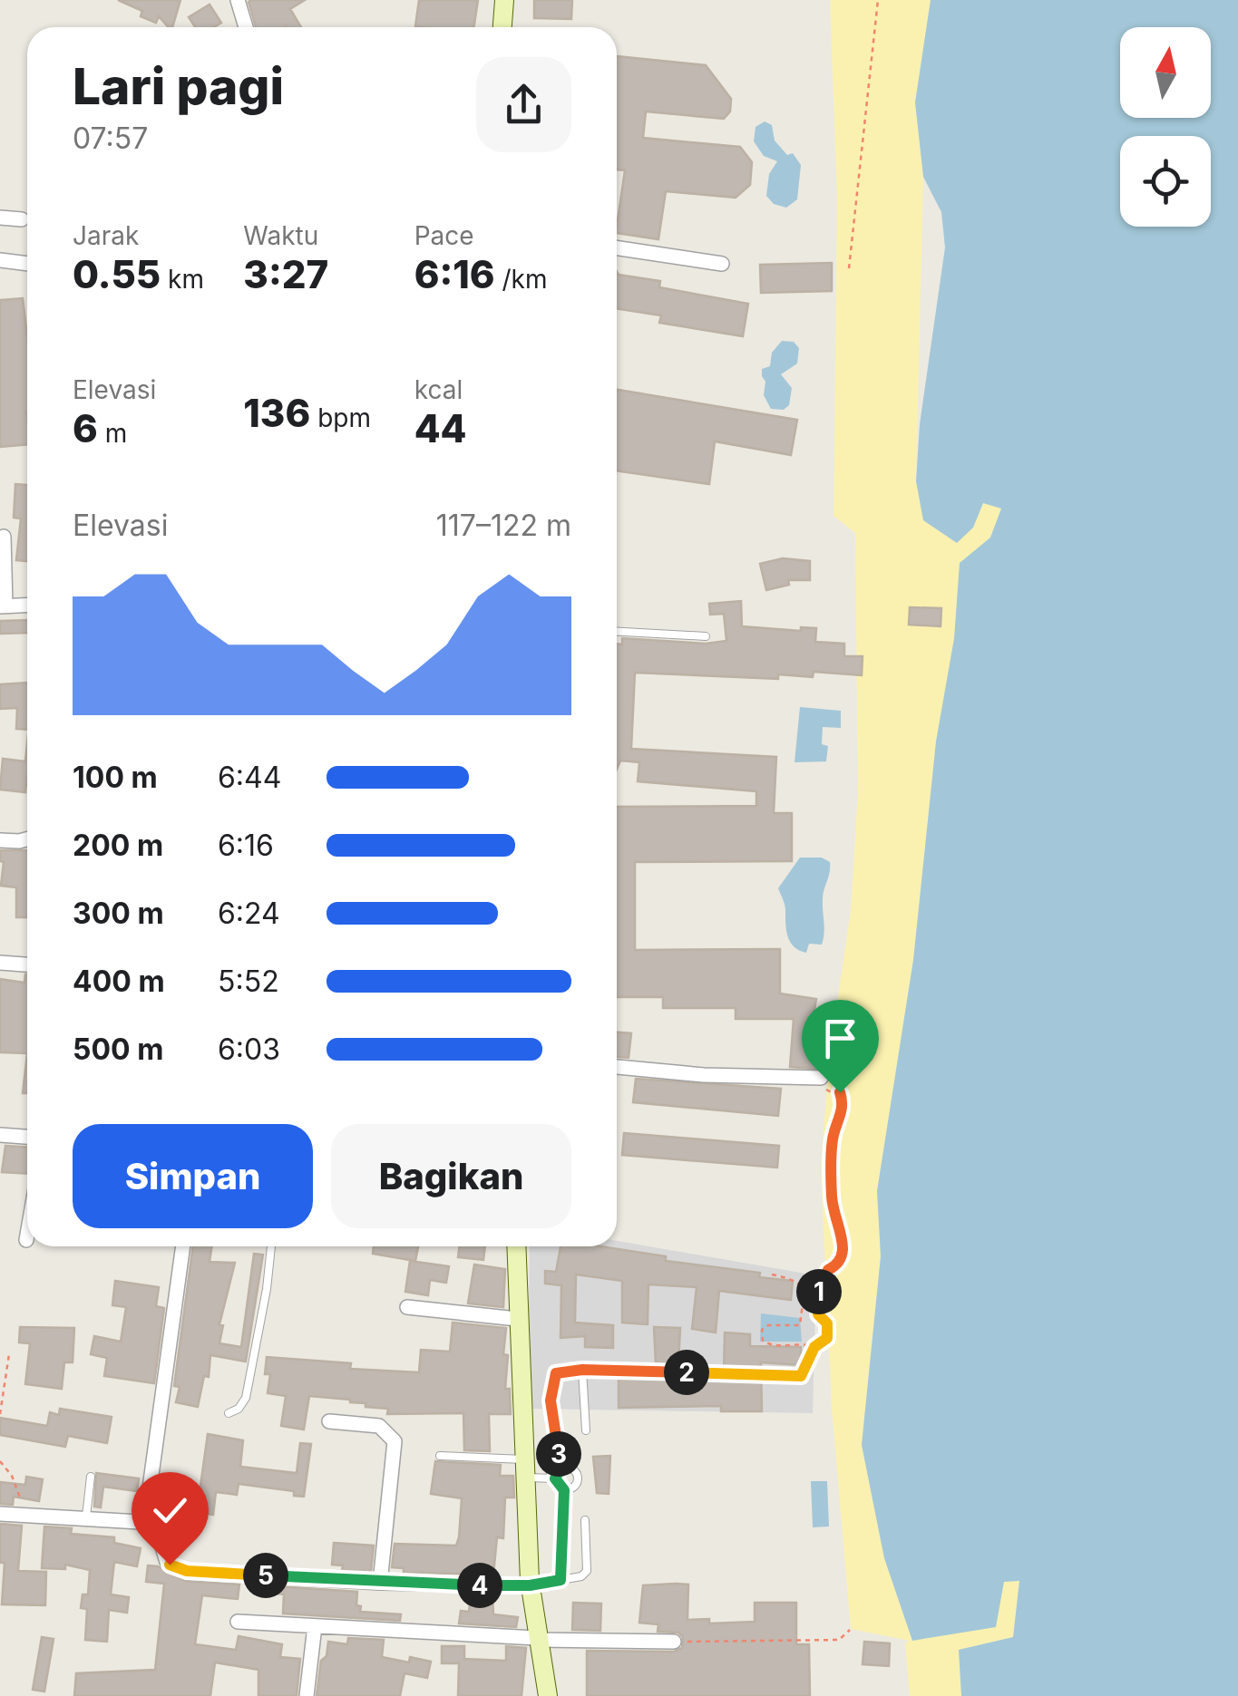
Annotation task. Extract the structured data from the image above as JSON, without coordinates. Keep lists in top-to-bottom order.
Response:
{
  "north": "top",
  "page": {
    "heading": ["Lari pagi", "07:57"],
    "stats": [
      ["Jarak", "0.55 km"],
      ["Waktu", "3:27"],
      ["Pace", "6:16 /km"],
      ["Elevasi", "6 m"],
      ["136 bpm"],
      ["kcal", "44"]
    ],
    "chart": ["Elevasi", "117–122 m"],
    "list": [
      {
        "name": "100 m",
        "note": "6:44"
      },
      {
        "name": "200 m",
        "note": "6:16"
      },
      {
        "name": "300 m",
        "note": "6:24"
      },
      {
        "name": "400 m",
        "note": "5:52"
      },
      {
        "name": "500 m",
        "note": "6:03"
      }
    ],
    "buttons": ["Simpan", "Bagikan"],
    "pins": [
      "1",
      "2",
      "3",
      "5",
      "4"
    ]
  }
}
